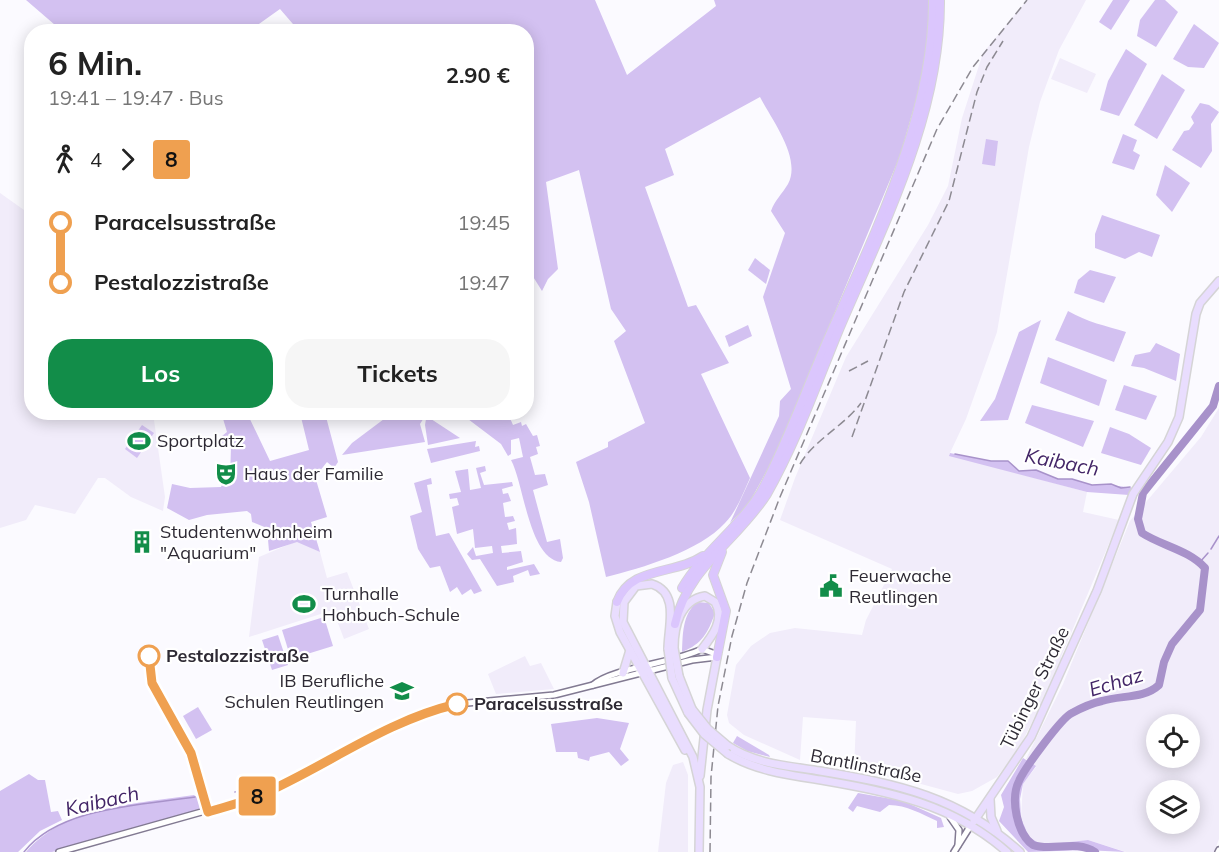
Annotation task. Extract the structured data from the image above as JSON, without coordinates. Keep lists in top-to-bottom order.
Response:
{
  "streets": {
    "main road": ["Tübinger Straße", "Bantlinstraße"]
  },
  "crossings": [
    ["Tübinger Straße", "Bantlinstraße"]
  ],
  "water": ["Kaibach", "Echaz"],
  "places": {
    "sports": ["Sportplatz", "Turnhalle Hohbuch-Schule"],
    "theatre": ["Haus der Familie"],
    "building": ["Studentenwohnheim \"Aquarium\""],
    "public building": ["Feuerwache Reutlingen"],
    "other": ["Pestalozzistraße", "Paracelsusstraße"],
    "school or university": ["IB Berufliche Schulen Reutlingen"]
  },
  "lines": ["bus line 8"],
  "page": {
    "on_map": "8",
    "heading": ["6 Min.", "19:41 – 19:47 · Bus", "2.90 €"],
    "legs": ["4", "8"],
    "list": [
      {
        "name": "Paracelsusstraße",
        "value": "19:45"
      },
      {
        "name": "Pestalozzistraße",
        "value": "19:47"
      }
    ],
    "buttons": ["Los", "Tickets"]
  }
}
